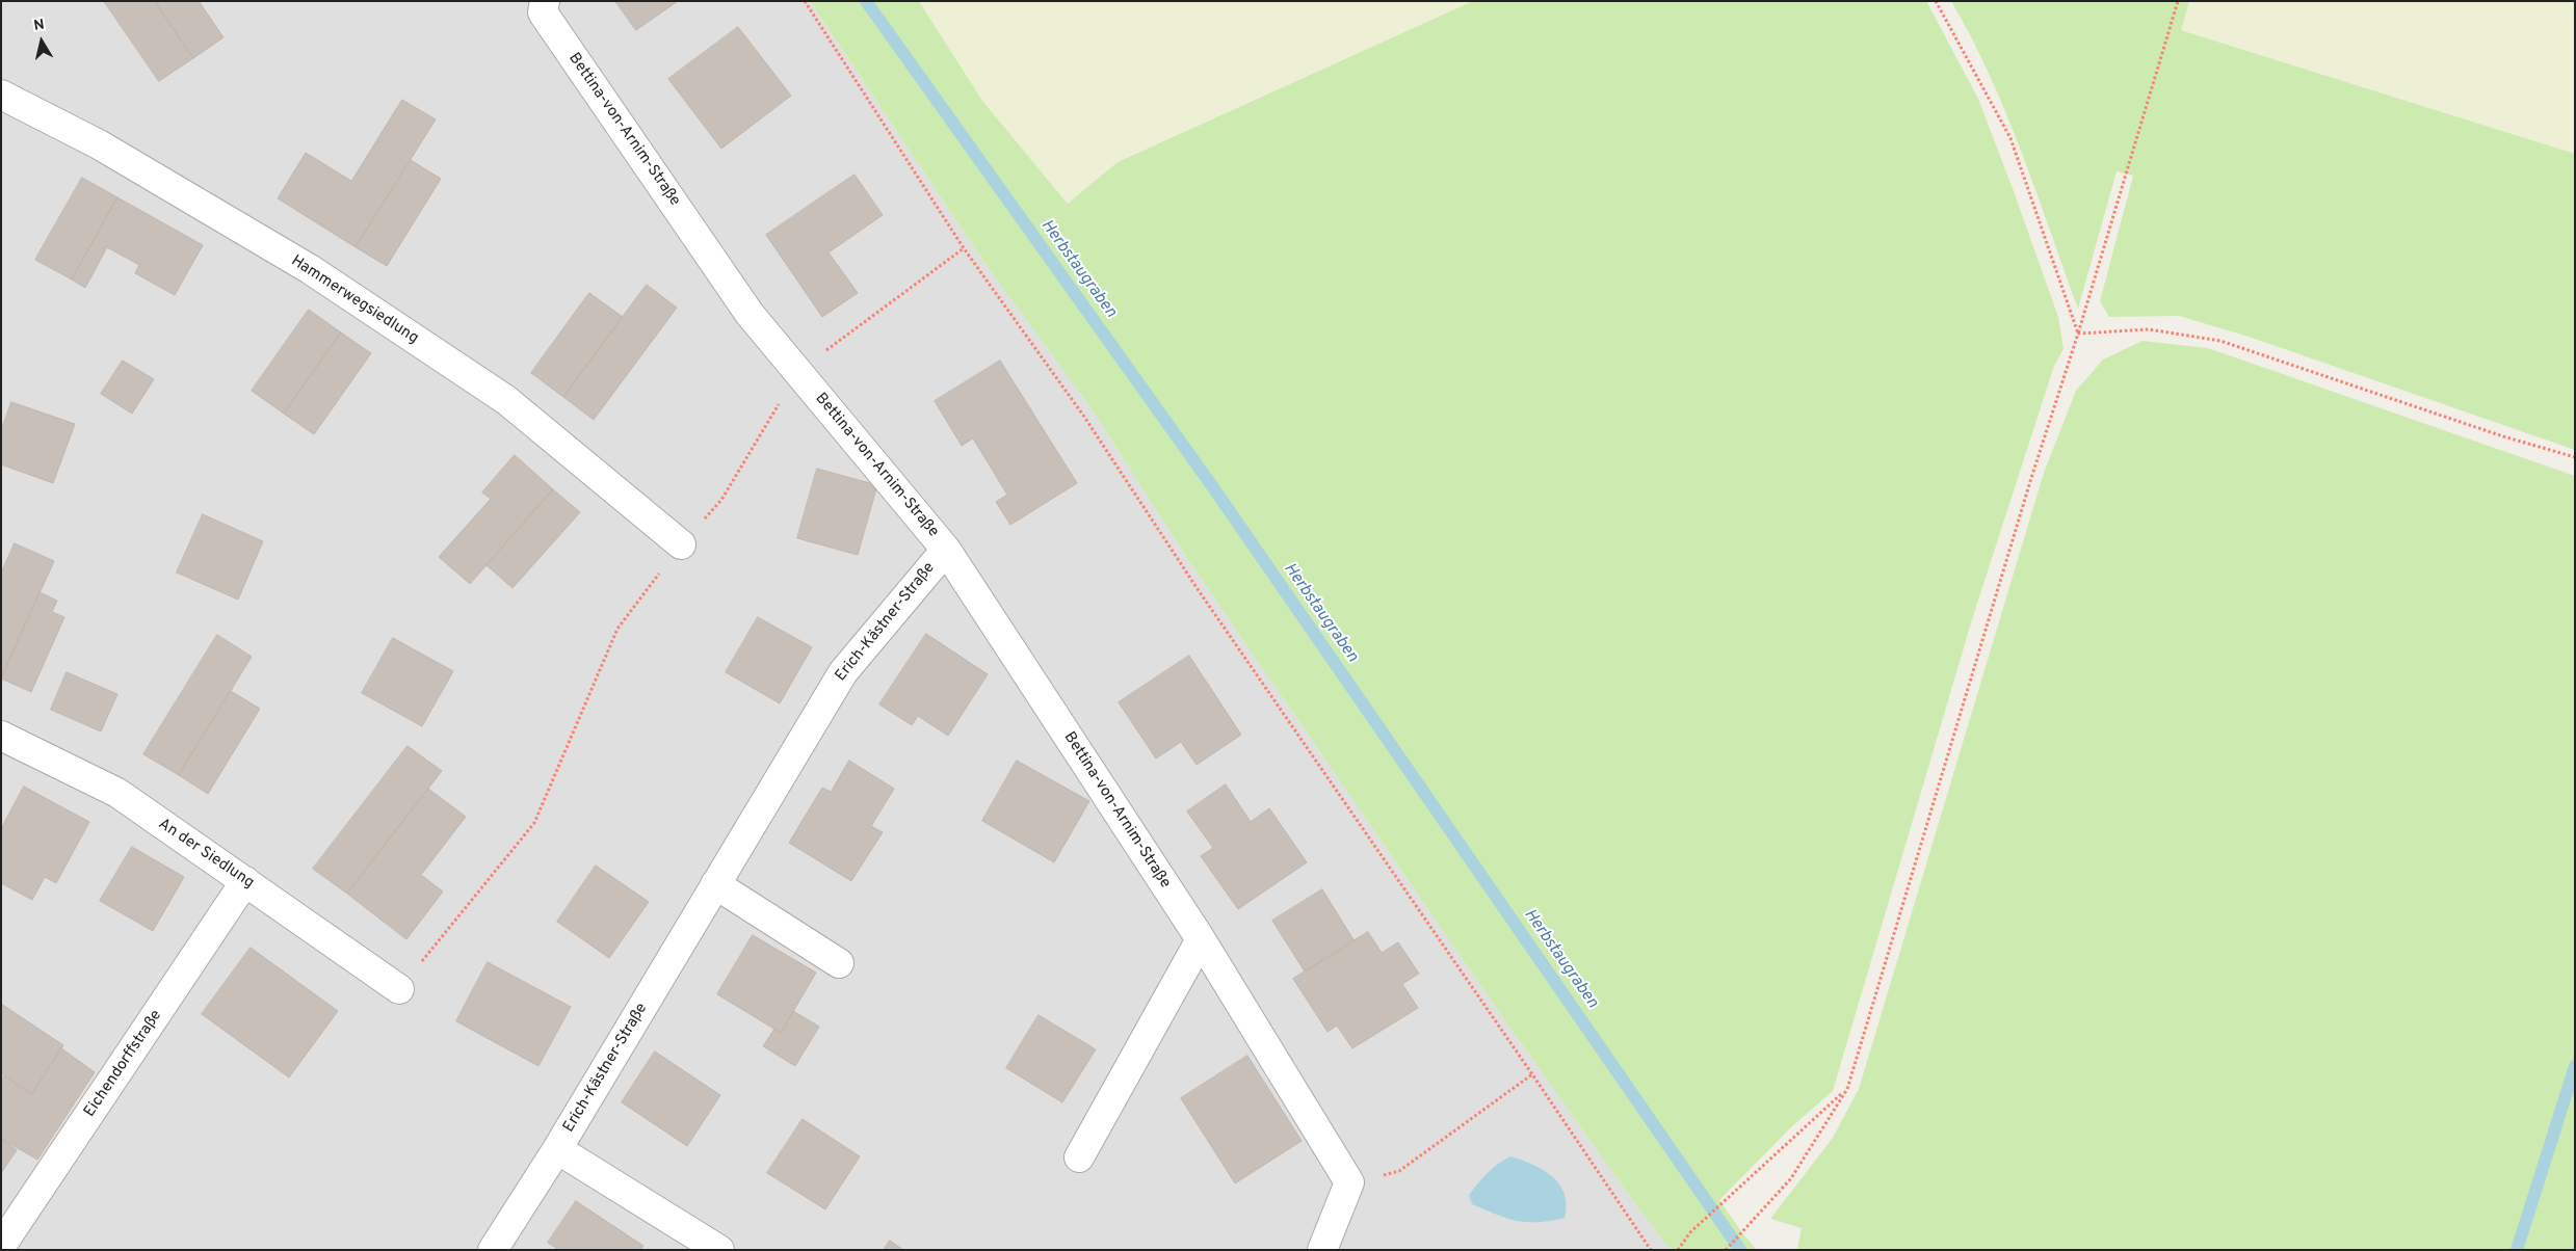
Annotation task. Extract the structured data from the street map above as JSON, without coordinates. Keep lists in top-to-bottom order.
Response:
{
  "streets": {
    "street": [
      "Bettina-von-Arnim-Straße",
      "Hammerwegsiedlung",
      "Erich-Kästner-Straße",
      "An der Siedlung",
      "Eichendorffstraße"
    ]
  },
  "crossings": [
    ["Bettina-von-Arnim-Straße", "Erich-Kästner-Straße"],
    ["An der Siedlung", "Eichendorffstraße"]
  ],
  "water": ["Herbstaugraben"],
  "north": "top"
}
